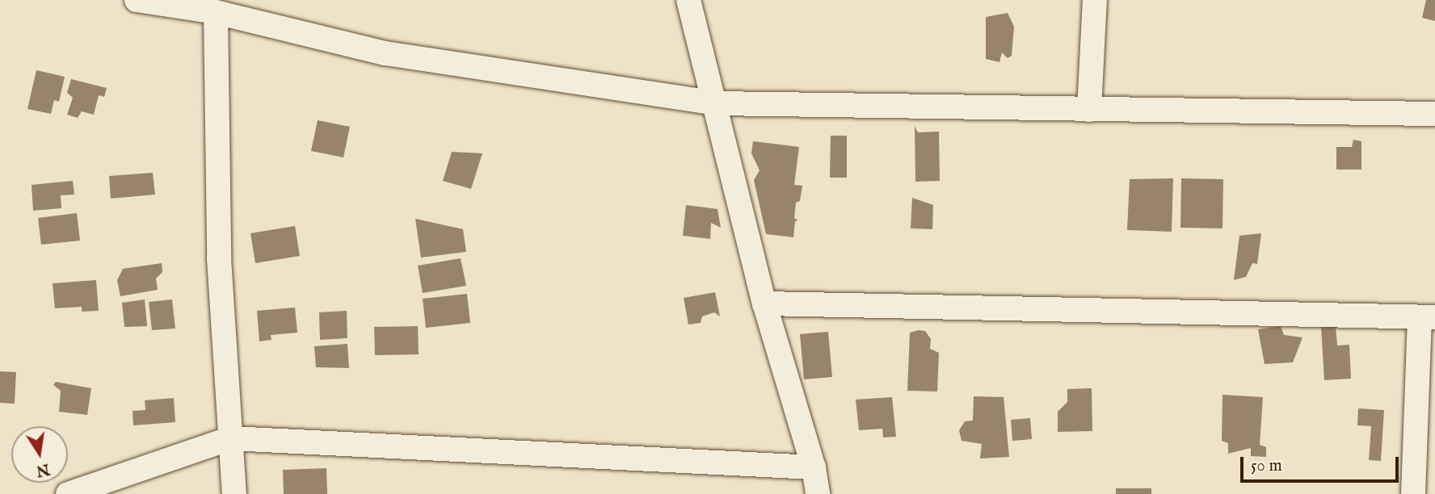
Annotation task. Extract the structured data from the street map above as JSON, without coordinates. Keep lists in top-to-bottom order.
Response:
{
  "scale_bar": "50 m",
  "north": "bottom"
}
